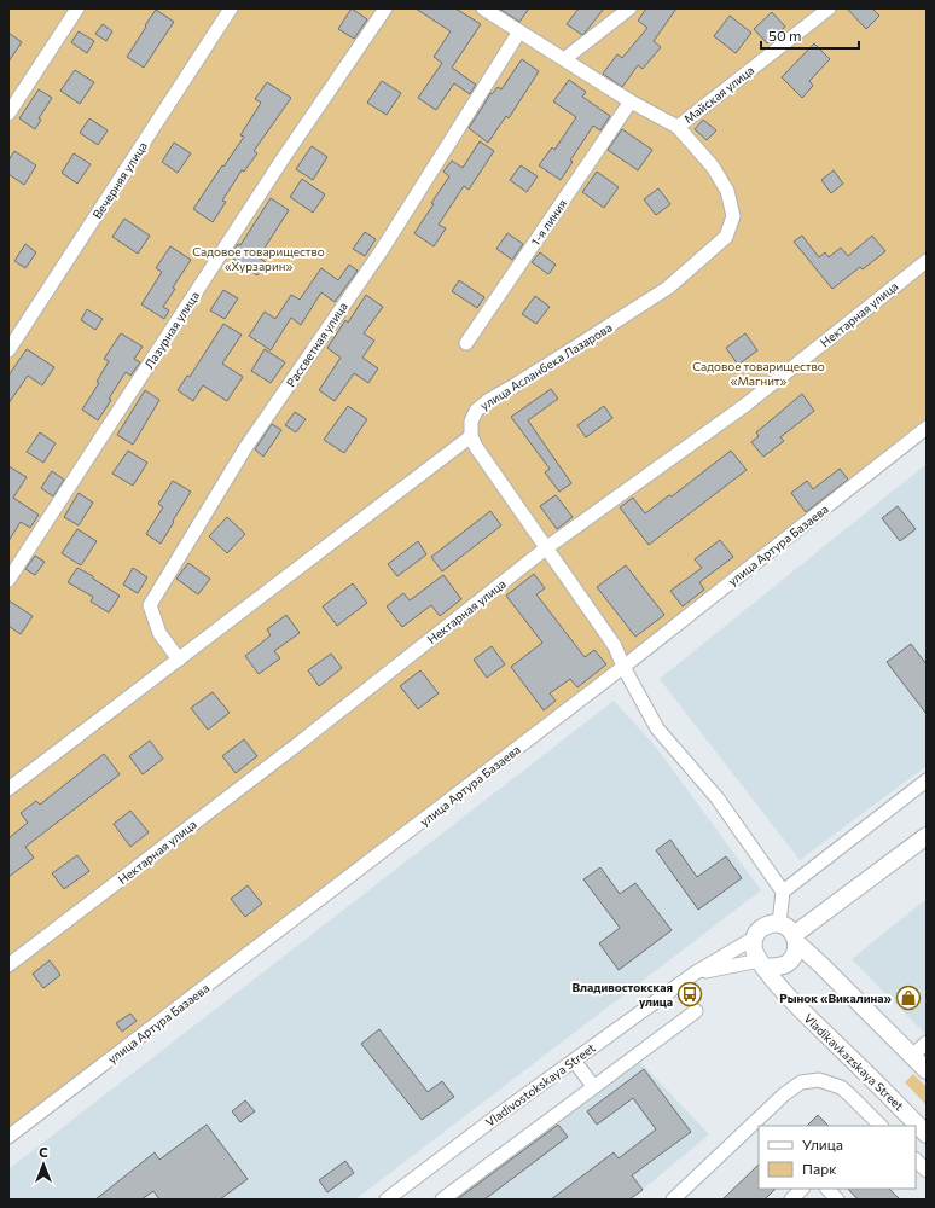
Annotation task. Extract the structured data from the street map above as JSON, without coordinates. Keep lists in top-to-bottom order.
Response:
{
  "streets": {
    "main road": ["Vladikavkazskaya Street", "Vladivostokskaya Street"],
    "street": [
      "Майская улица",
      "Вечерняя улица",
      "1-я линия",
      "Нектарная улица",
      "Лазурная улица",
      "Рассветная улица",
      "улица Асланбека Лазарова",
      "улица Артура Базаева"
    ]
  },
  "crossings": [
    ["Майская улица", "улица Асланбека Лазарова"],
    ["1-я линия", "улица Асланбека Лазарова"],
    ["Рассветная улица", "улица Асланбека Лазарова"],
    ["Vladikavkazskaya Street", "Vladivostokskaya Street"]
  ],
  "parks": ["Садовое товарищество «Хурзарин»", "Садовое товарищество «Магнит»"],
  "places": {
    "bus stop": ["Владивостокская улица"],
    "shop": ["Рынок «Викалина»"]
  },
  "legend": ["Улица", "Парк"],
  "scale_bar": "50 m",
  "north": "top"
}
